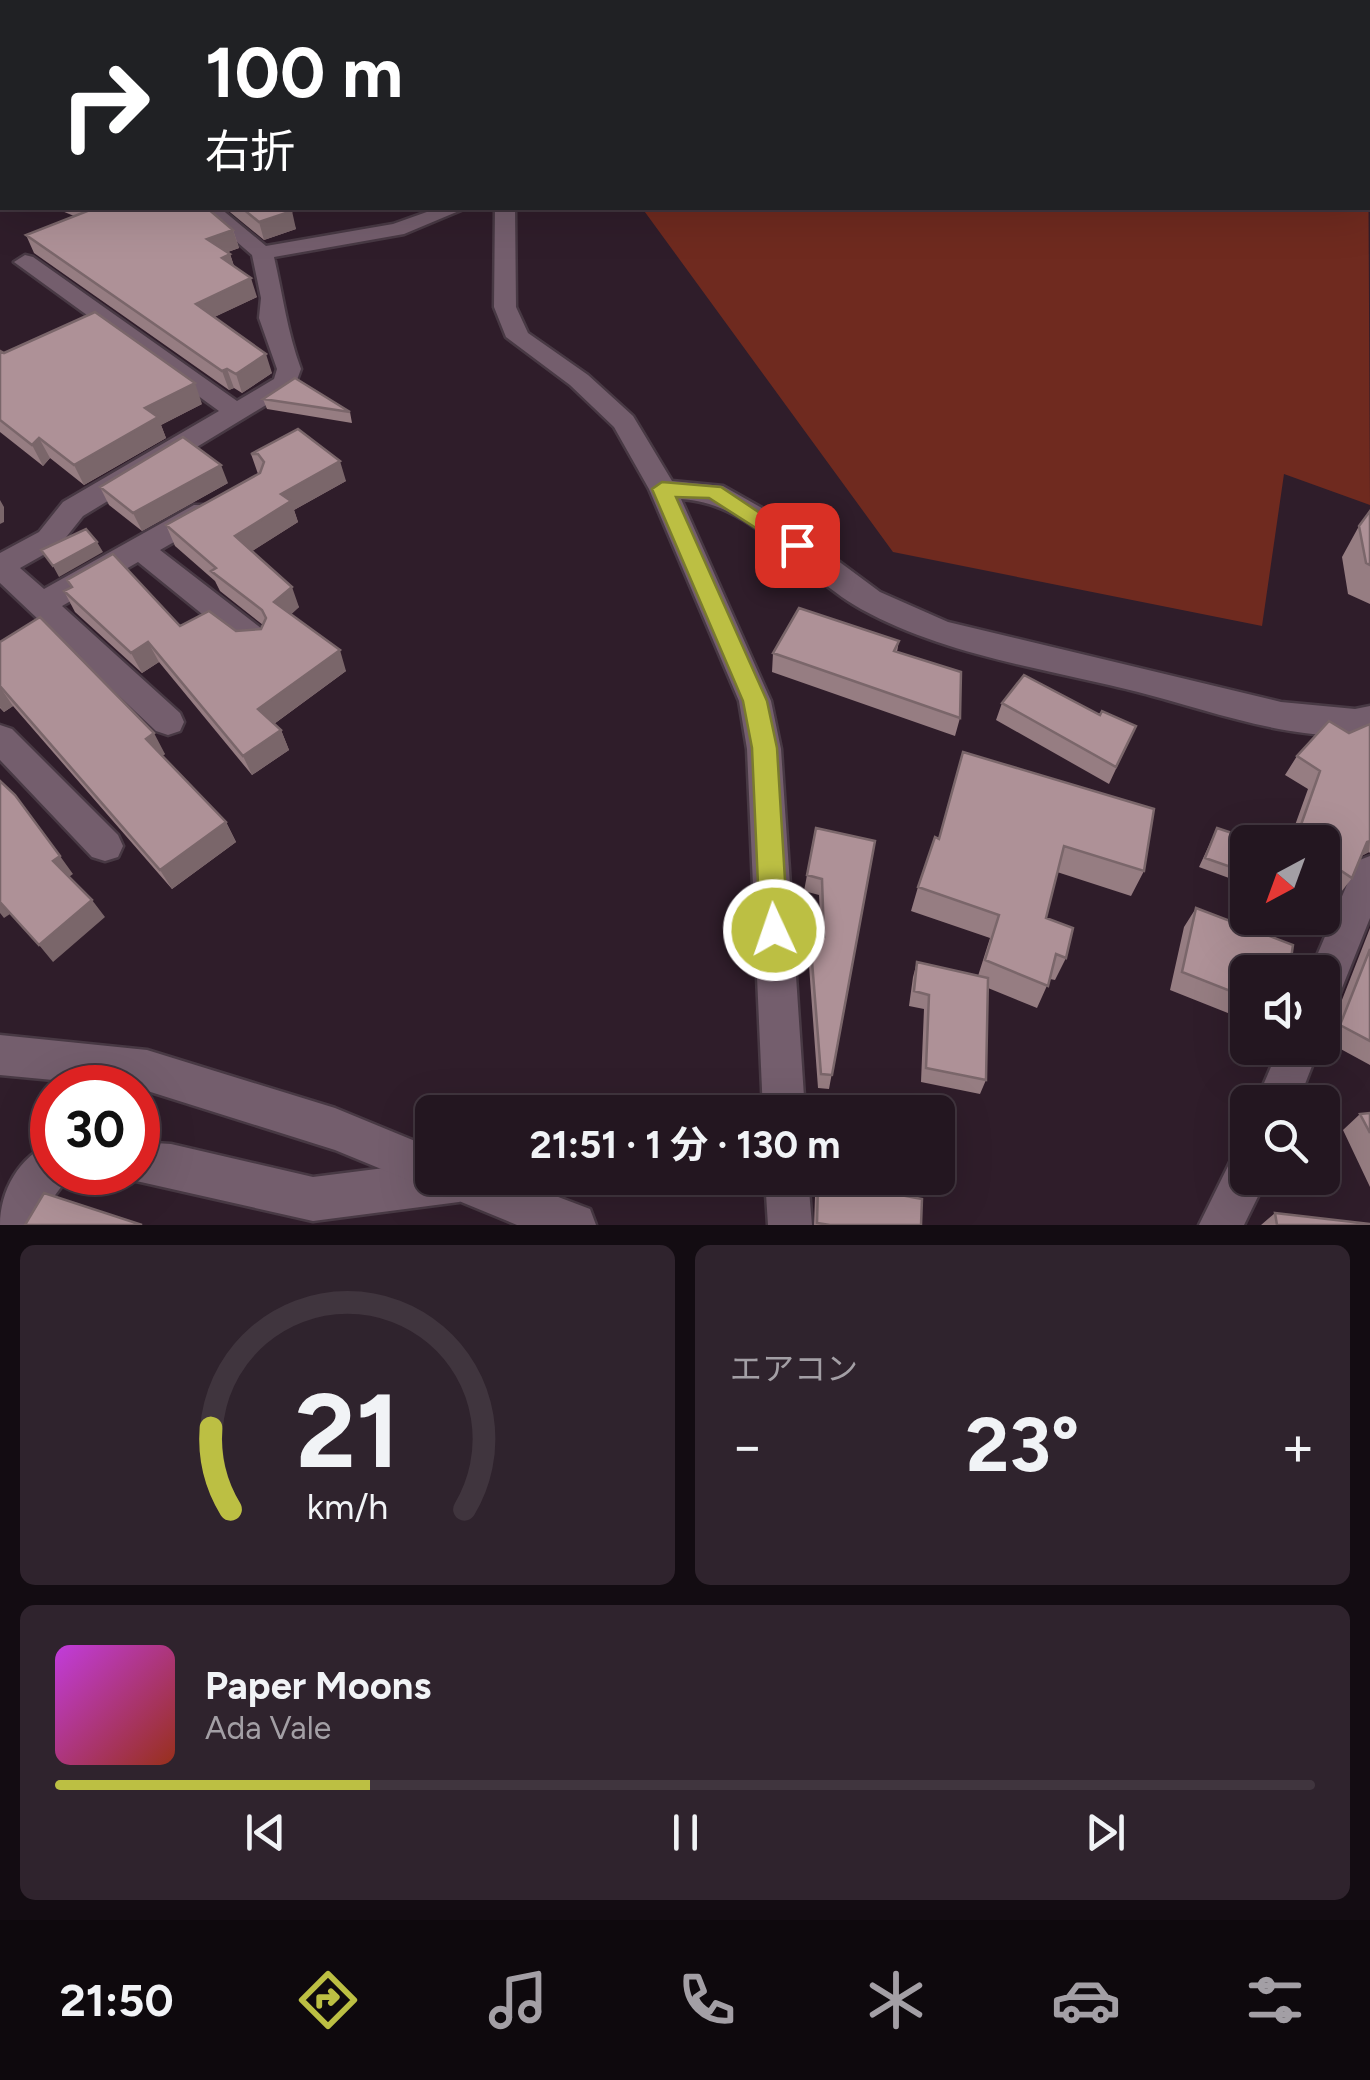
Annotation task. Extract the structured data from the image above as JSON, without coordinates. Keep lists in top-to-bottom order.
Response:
{
  "north": "bottom left",
  "page": {
    "turn": ["100 m", "右折"],
    "limit": "30",
    "trip": "21:51 · 1 分 · 130 m",
    "tile": "エアコン",
    "heat": ["−", "23°", "+"],
    "song": ["Paper Moons", "Ada Vale"],
    "tabs": "21:50",
    "gauge": ["21", "km/h"]
  }
}
